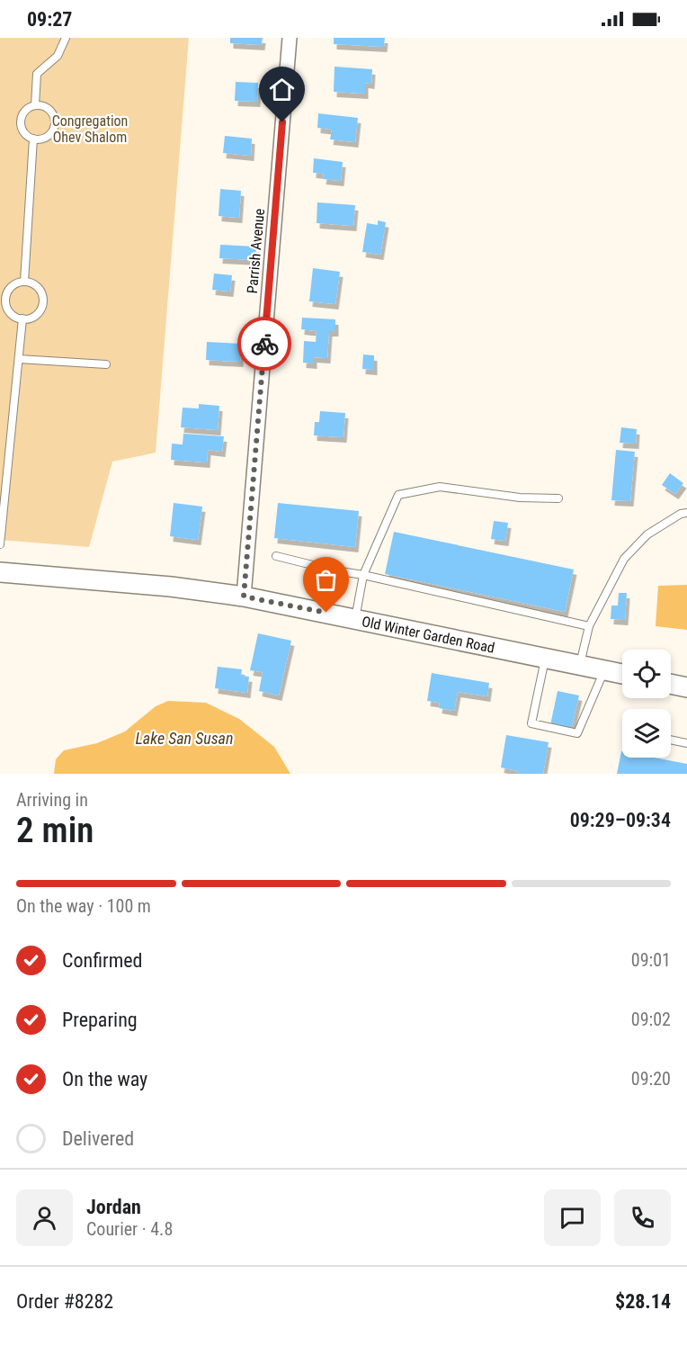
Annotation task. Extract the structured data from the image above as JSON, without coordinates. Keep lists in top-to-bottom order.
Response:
{
  "streets": {
    "main road": ["Old Winter Garden Road"],
    "street": ["Parrish Avenue"]
  },
  "crossings": [
    ["Parrish Avenue", "Old Winter Garden Road"]
  ],
  "water": ["Lake San Susan"],
  "parks": ["Congregation Ohev Shalom"],
  "page": {
    "status": "09:27",
    "heading": ["2 min", "Arriving in", "09:29–09:34"],
    "panel": [
      "Jordan",
      "Courier · 4.8",
      "Order #8282",
      "$28.14"
    ],
    "bar": "On the way · 100 m",
    "list": [
      ["Confirmed", "09:01"],
      ["Preparing", "09:02"],
      ["On the way", "09:20"],
      "Delivered"
    ]
  }
}
